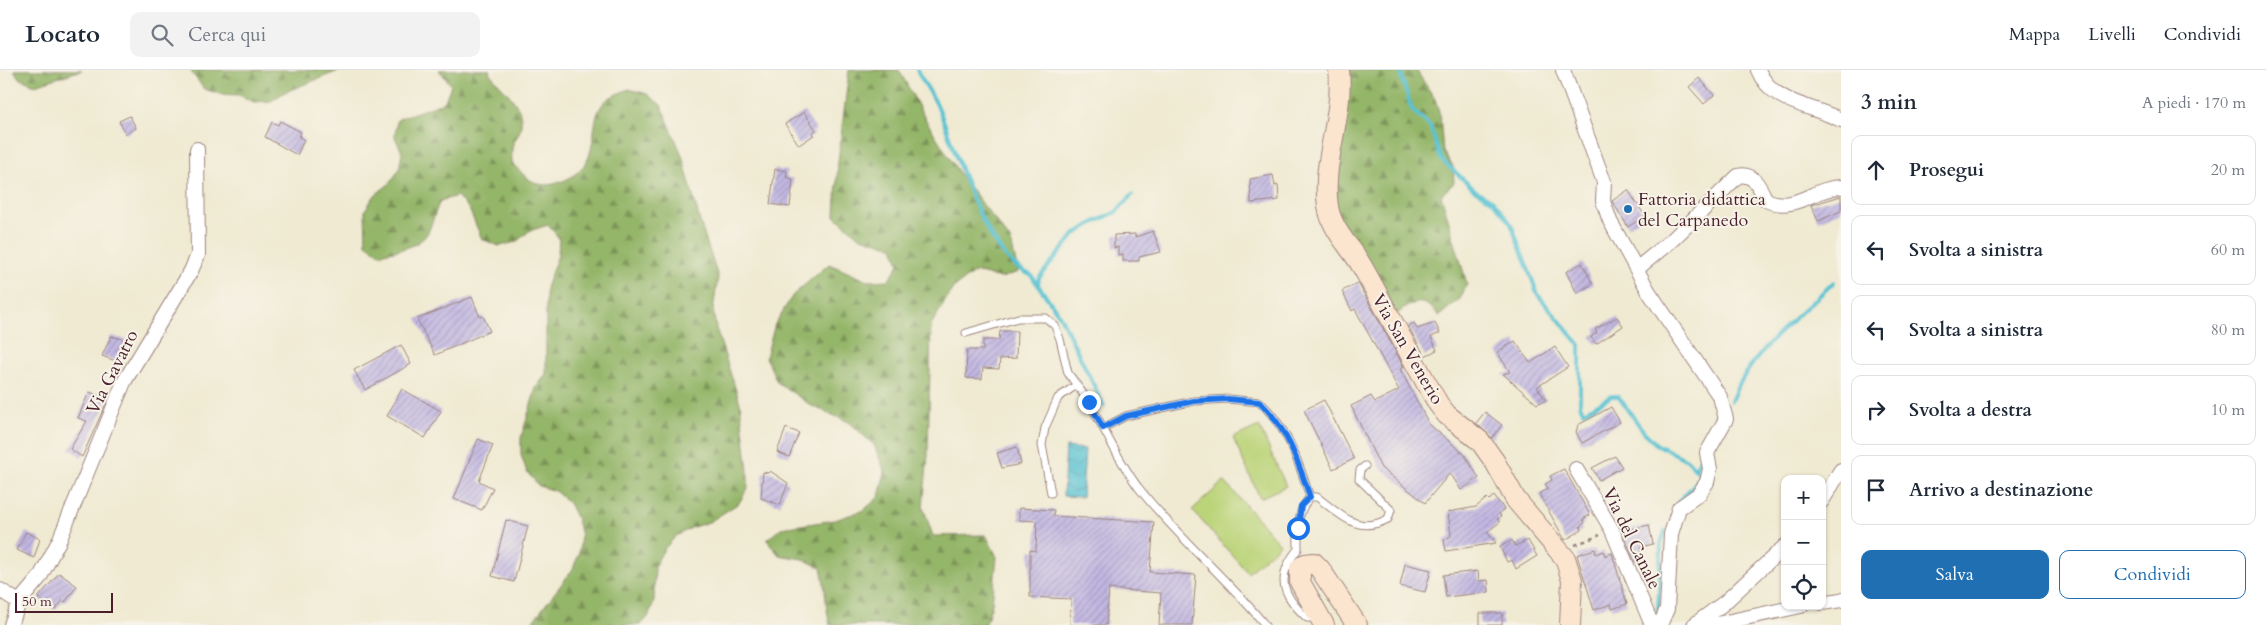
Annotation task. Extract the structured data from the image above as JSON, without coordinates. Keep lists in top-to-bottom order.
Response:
{
  "streets": {
    "street": ["Via San Venerio", "Via Gavatro", "Via del Canale"]
  },
  "places": ["Fattoria didattica del Carpanedo"],
  "scale_bar": "50 m",
  "page": {
    "header": "Locato",
    "search": "Cerca qui",
    "nav": ["Mappa", "Livelli", "Condividi"],
    "heading": ["3 min", "A piedi · 170 m"],
    "list": [
      ["Prosegui", "20 m"],
      ["Svolta a sinistra", "60 m"],
      ["Svolta a sinistra", "80 m"],
      ["Svolta a destra", "10 m"],
      "Arrivo a destinazione"
    ],
    "map_buttons": ["+", "−"],
    "buttons": ["Salva", "Condividi"],
    "scale": "50 m"
  }
}
